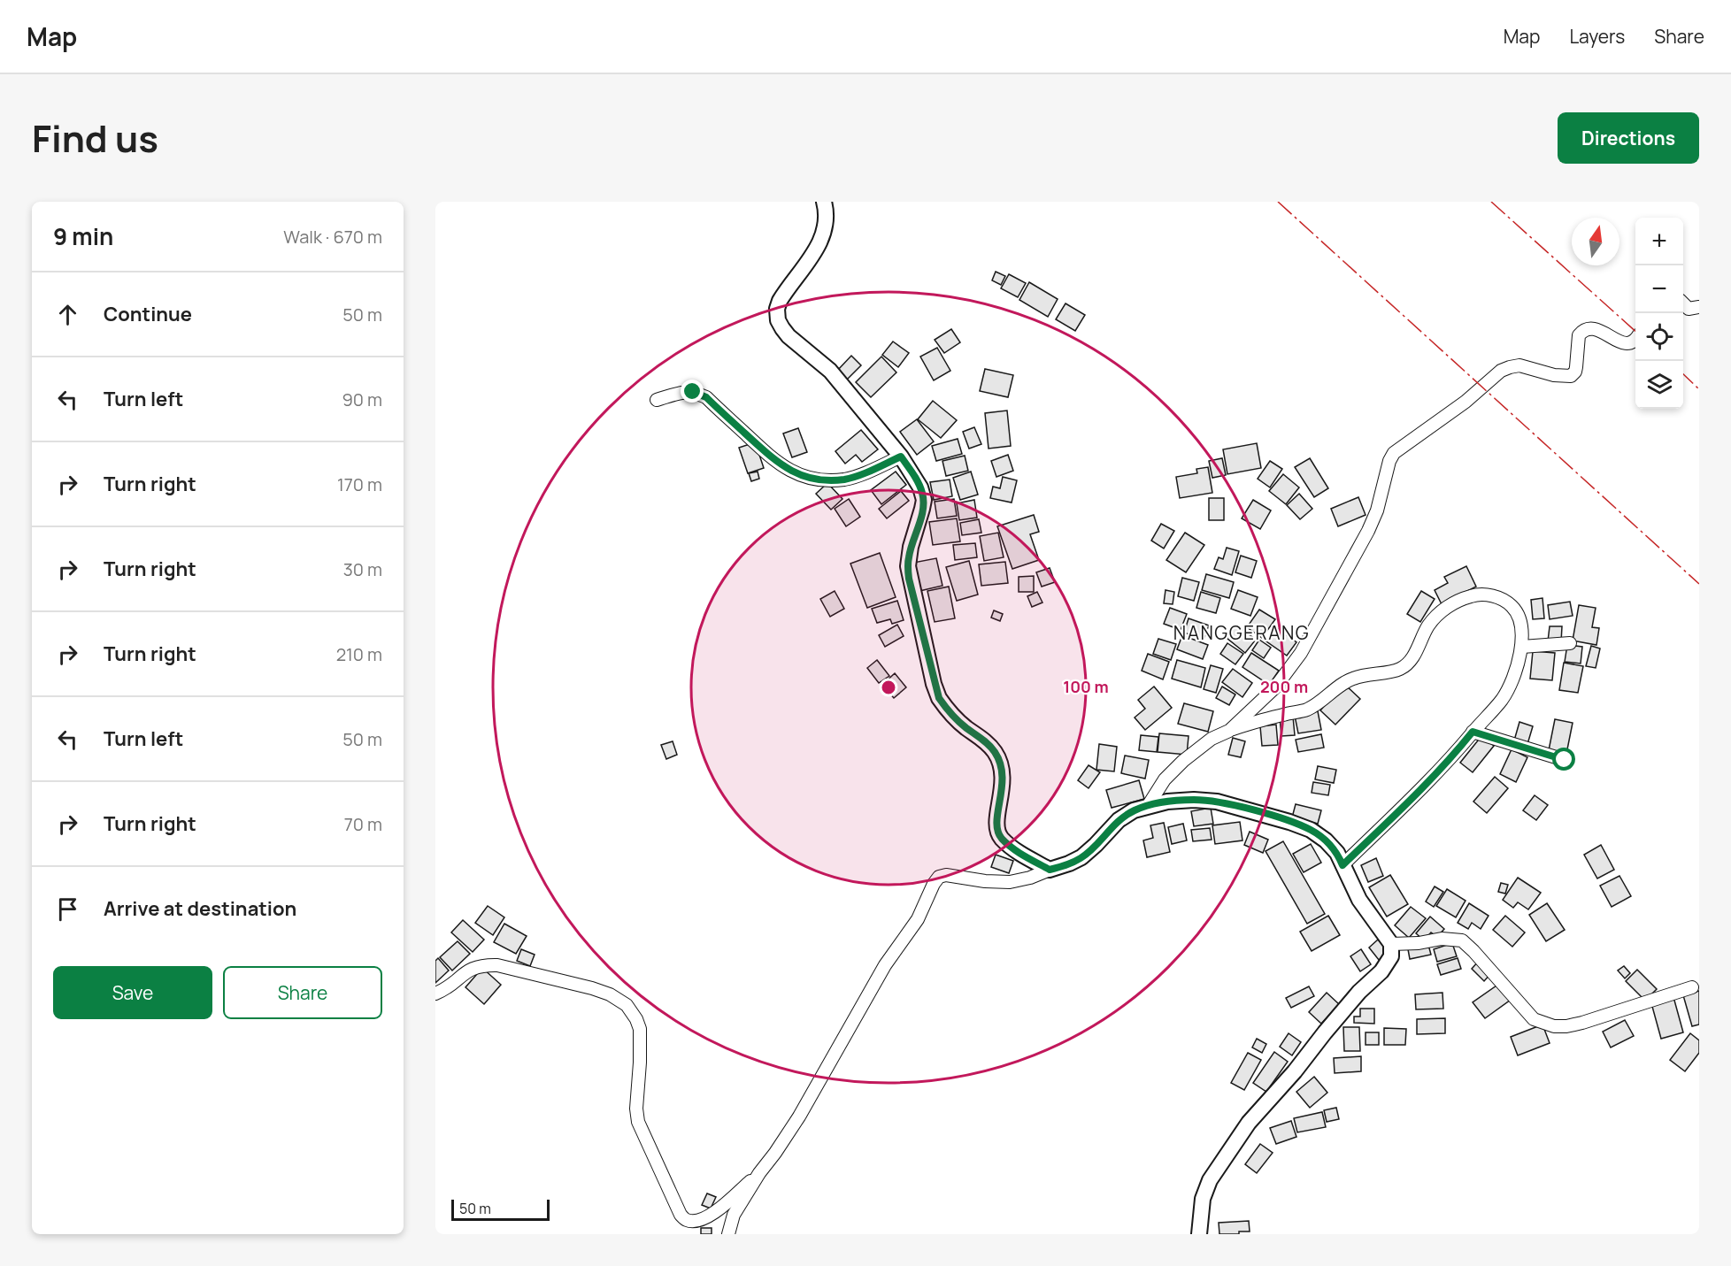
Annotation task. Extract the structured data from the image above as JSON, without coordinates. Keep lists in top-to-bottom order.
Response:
{
  "districts": ["NANGGERANG"],
  "scale_bar": "50 m",
  "north": "top",
  "page": {
    "header": "Map",
    "nav": ["Map", "Layers", "Share"],
    "title": "Find us",
    "buttons": [
      "Directions",
      ["Save", "Share"]
    ],
    "heading": ["9 min", "Walk · 670 m"],
    "map_buttons": ["+", "−"],
    "list": [
      ["Continue", "50 m"],
      ["Turn left", "90 m"],
      ["Turn right", "170 m"],
      ["Turn right", "30 m"],
      ["Turn right", "210 m"],
      ["Turn left", "50 m"],
      ["Turn right", "70 m"],
      "Arrive at destination"
    ],
    "scale": "50 m"
  },
  "rings": ["100 m", "200 m"]
}
